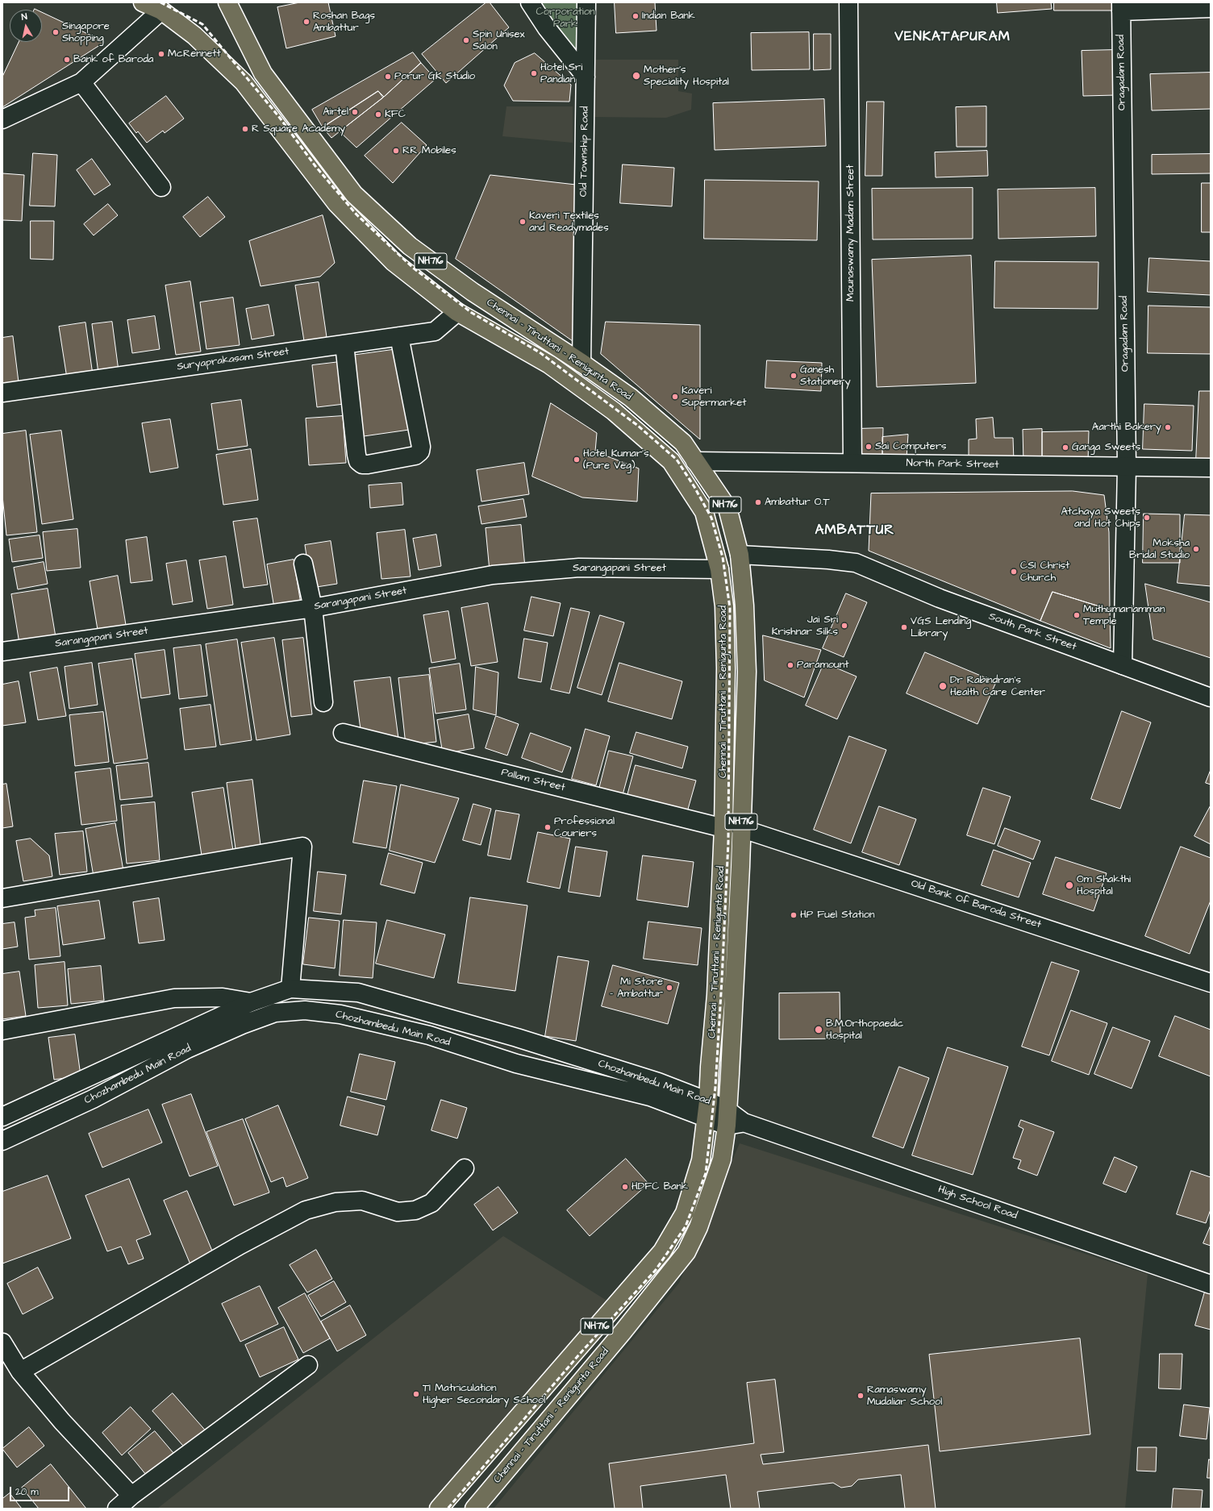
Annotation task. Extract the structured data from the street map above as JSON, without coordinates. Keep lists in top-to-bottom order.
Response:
{
  "streets": {
    "highway": ["NH716", "Chennai - Tiruttani - Renigunta Road"],
    "street": [
      "Oragadam Road",
      "Old Township Road",
      "Mounaswamy Madam Street",
      "Suryaprakasam Street",
      "North Park Street",
      "Sarangapani Street",
      "South Park Street",
      "Pallam Street",
      "Old Bank Of Baroda Street",
      "Chozhambedu Main Road",
      "High School Road"
    ]
  },
  "crossings": [
    ["Oragadam Road", "North Park Street"],
    ["Oragadam Road", "South Park Street"],
    ["Old Township Road", "Chennai - Tiruttani - Renigunta Road"],
    ["Mounaswamy Madam Street", "North Park Street"],
    ["Chennai - Tiruttani - Renigunta Road", "Suryaprakasam Street"],
    ["Chennai - Tiruttani - Renigunta Road", "North Park Street"],
    ["Chennai - Tiruttani - Renigunta Road", "Sarangapani Street"],
    ["Chennai - Tiruttani - Renigunta Road", "South Park Street"],
    ["Chennai - Tiruttani - Renigunta Road", "Pallam Street"],
    ["Chennai - Tiruttani - Renigunta Road", "Old Bank Of Baroda Street"],
    ["Chennai - Tiruttani - Renigunta Road", "Chozhambedu Main Road"],
    ["Chozhambedu Main Road", "High School Road"]
  ],
  "districts": ["VENKATAPURAM", "AMBATTUR"],
  "parks": ["Corporation Park"],
  "places": [
    "Indian Bank",
    "Roshan Bags Ambattur",
    "Singapore Shopping",
    "Spin Unisex Salon",
    "McRennett",
    "Bank of Baroda",
    "Hotel Sri Pandian",
    "Mother's Speciality Hospital",
    "Porur GK Studio",
    "Airtel",
    "KFC",
    "R Square Academy",
    "RR Mobiles",
    "Kaveri Textiles and Readymades",
    "Ganesh Stationery",
    "Kaveri Supermarket",
    "Aarthi Bakery",
    "Sai Computers",
    "Ganga Sweets",
    "Hotel Kumar's (Pure Veg)",
    "Ambattur O.T",
    "Atchaya Sweets and Hot Chips",
    "Moksha Bridal Studio",
    "CSI Christ Church",
    "Muthumariamman Temple",
    "Jai Sri Krishnar Silks",
    "VGS Lending Library",
    "Paramount",
    "Dr Rabindran's Health Care Center",
    "Professional Couriers",
    "Om Shakthi Hospital",
    "HP Fuel Station",
    "Mi Store - Ambattur",
    "B.M.Orthopaedic Hospital",
    "HDFC Bank",
    "TI Matriculation Higher Secondary School",
    "Ramaswamy Mudaliar School"
  ],
  "scale_bar": "20 m",
  "north": "top"
}
